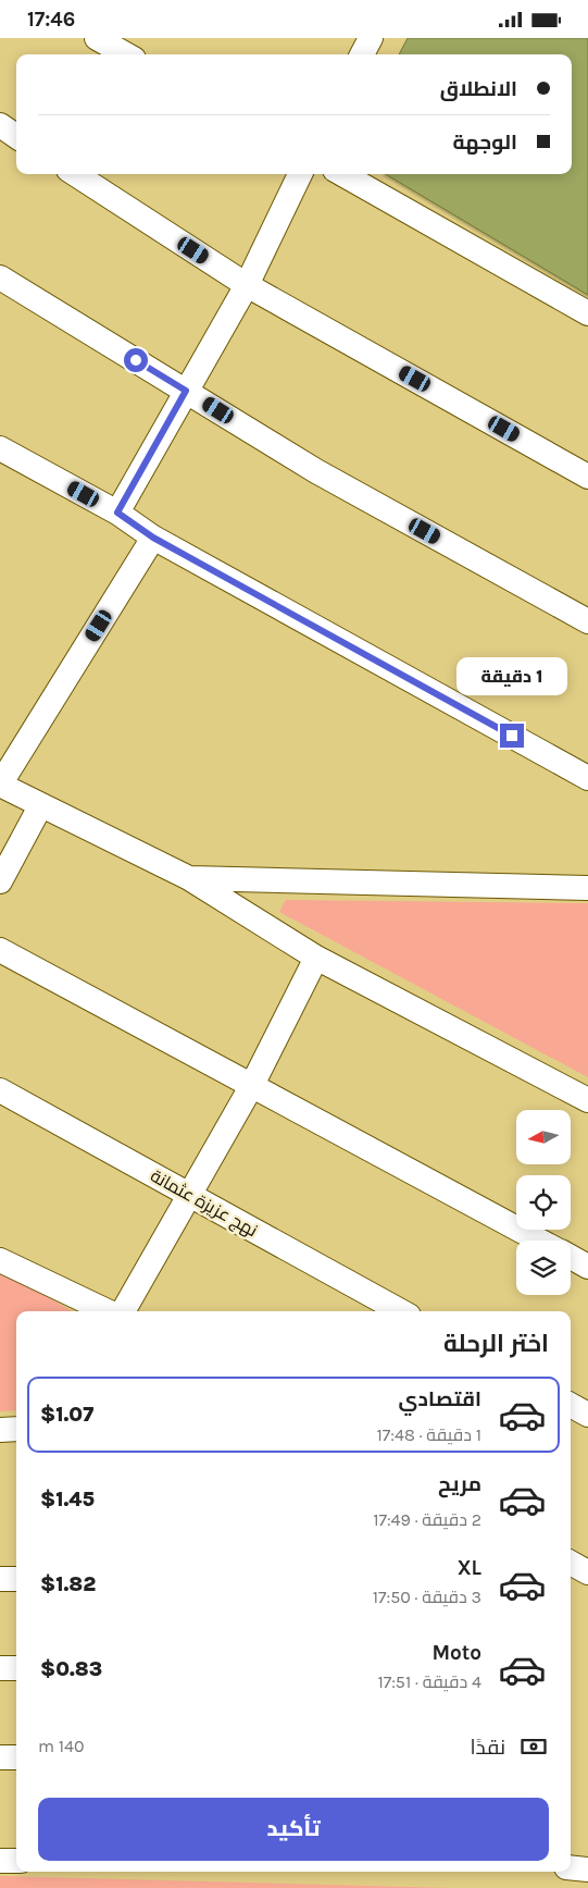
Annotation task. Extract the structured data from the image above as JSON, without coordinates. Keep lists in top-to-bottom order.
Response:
{
  "streets": {
    "street": ["نهج عزيزة عثمانة"]
  },
  "north": "left",
  "page": {
    "status": "17:46",
    "banner": ["الانطلاق", "الوجهة"],
    "bubble": "1 دقيقة",
    "heading": "اختر الرحلة",
    "list": [
      {
        "name": "اقتصادي",
        "note": "1 دقيقة · 17:48",
        "value": "$1.07"
      },
      {
        "name": "مريح",
        "note": "2 دقيقة · 17:49",
        "value": "$1.45"
      },
      {
        "name": "XL",
        "note": "3 دقيقة · 17:50",
        "value": "$1.82"
      },
      {
        "name": "Moto",
        "note": "4 دقيقة · 17:51",
        "value": "$0.83"
      }
    ],
    "pay": ["نقدًا", "140 m"],
    "buttons": "تأكيد"
  }
}
